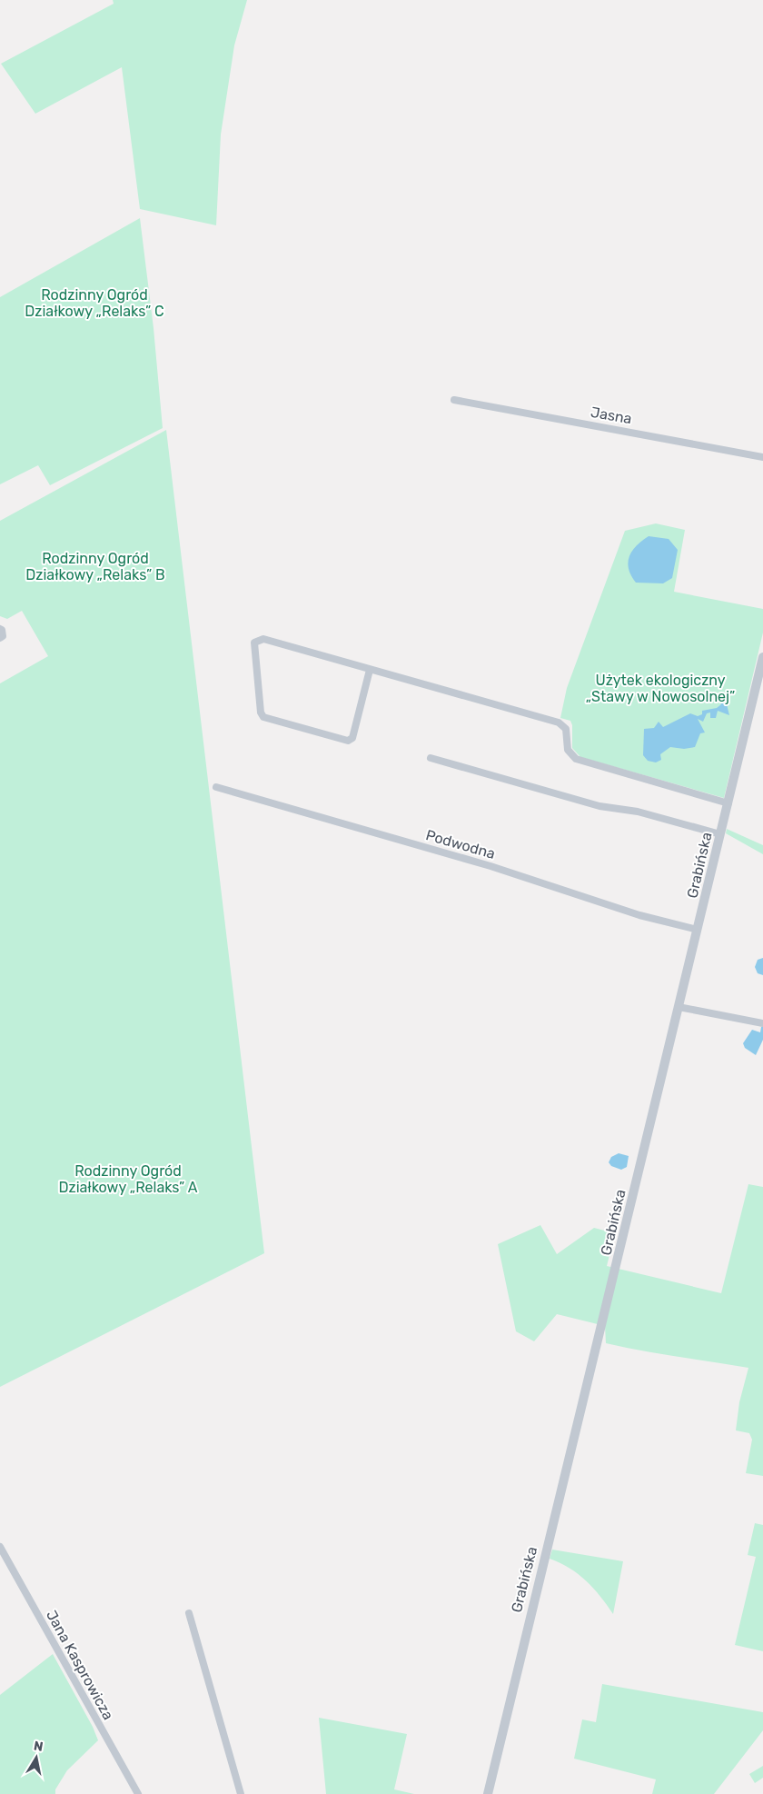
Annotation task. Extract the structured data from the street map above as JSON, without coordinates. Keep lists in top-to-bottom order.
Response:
{
  "streets": {
    "street": [
      "Jasna",
      "Podwodna",
      "Grabińska",
      "Jana Kasprowicza"
    ]
  },
  "crossings": [
    ["Podwodna", "Grabińska"]
  ],
  "parks": [
    "Rodzinny Ogród Działkowy „Relaks” C",
    "Rodzinny Ogród Działkowy „Relaks” B",
    "Użytek ekologiczny „Stawy w Nowosolnej”",
    "Rodzinny Ogród Działkowy „Relaks” A"
  ],
  "north": "top"
}
